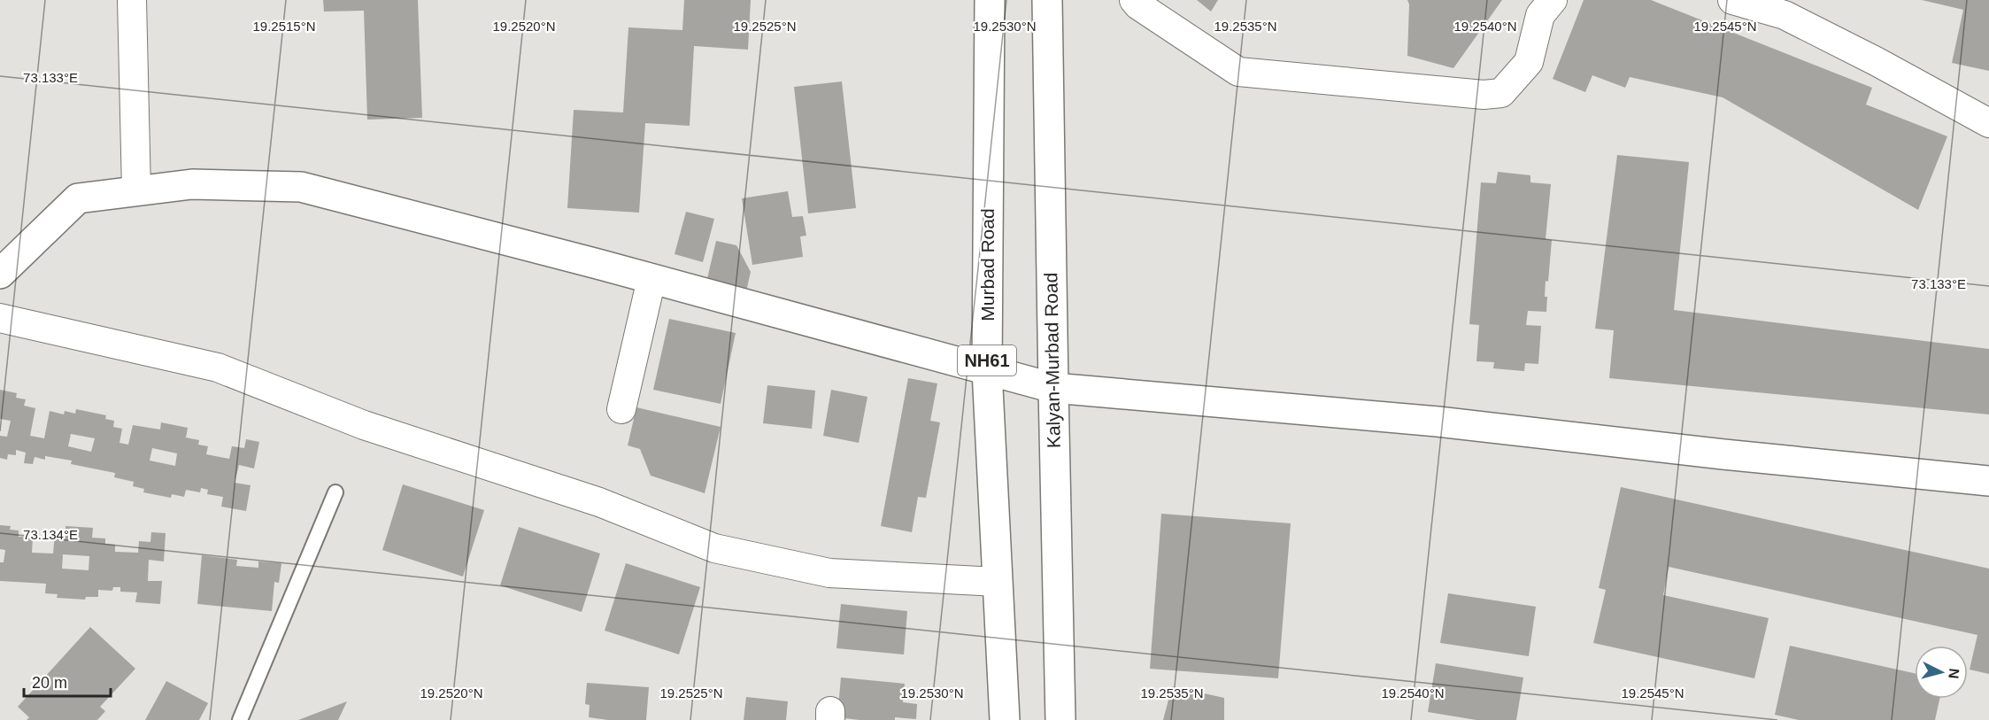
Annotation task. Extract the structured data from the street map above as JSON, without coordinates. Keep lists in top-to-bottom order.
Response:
{
  "streets": {
    "main road": ["Murbad Road", "NH61", "Kalyan-Murbad Road"]
  },
  "scale_bar": "20 m",
  "north": "right",
  "coordinates": [
    "19.2515°N",
    "19.2520°N",
    "19.2525°N",
    "19.2530°N",
    "19.2535°N",
    "19.2540°N",
    "19.2545°N",
    "73.133°E",
    "73.134°E"
  ]
}
